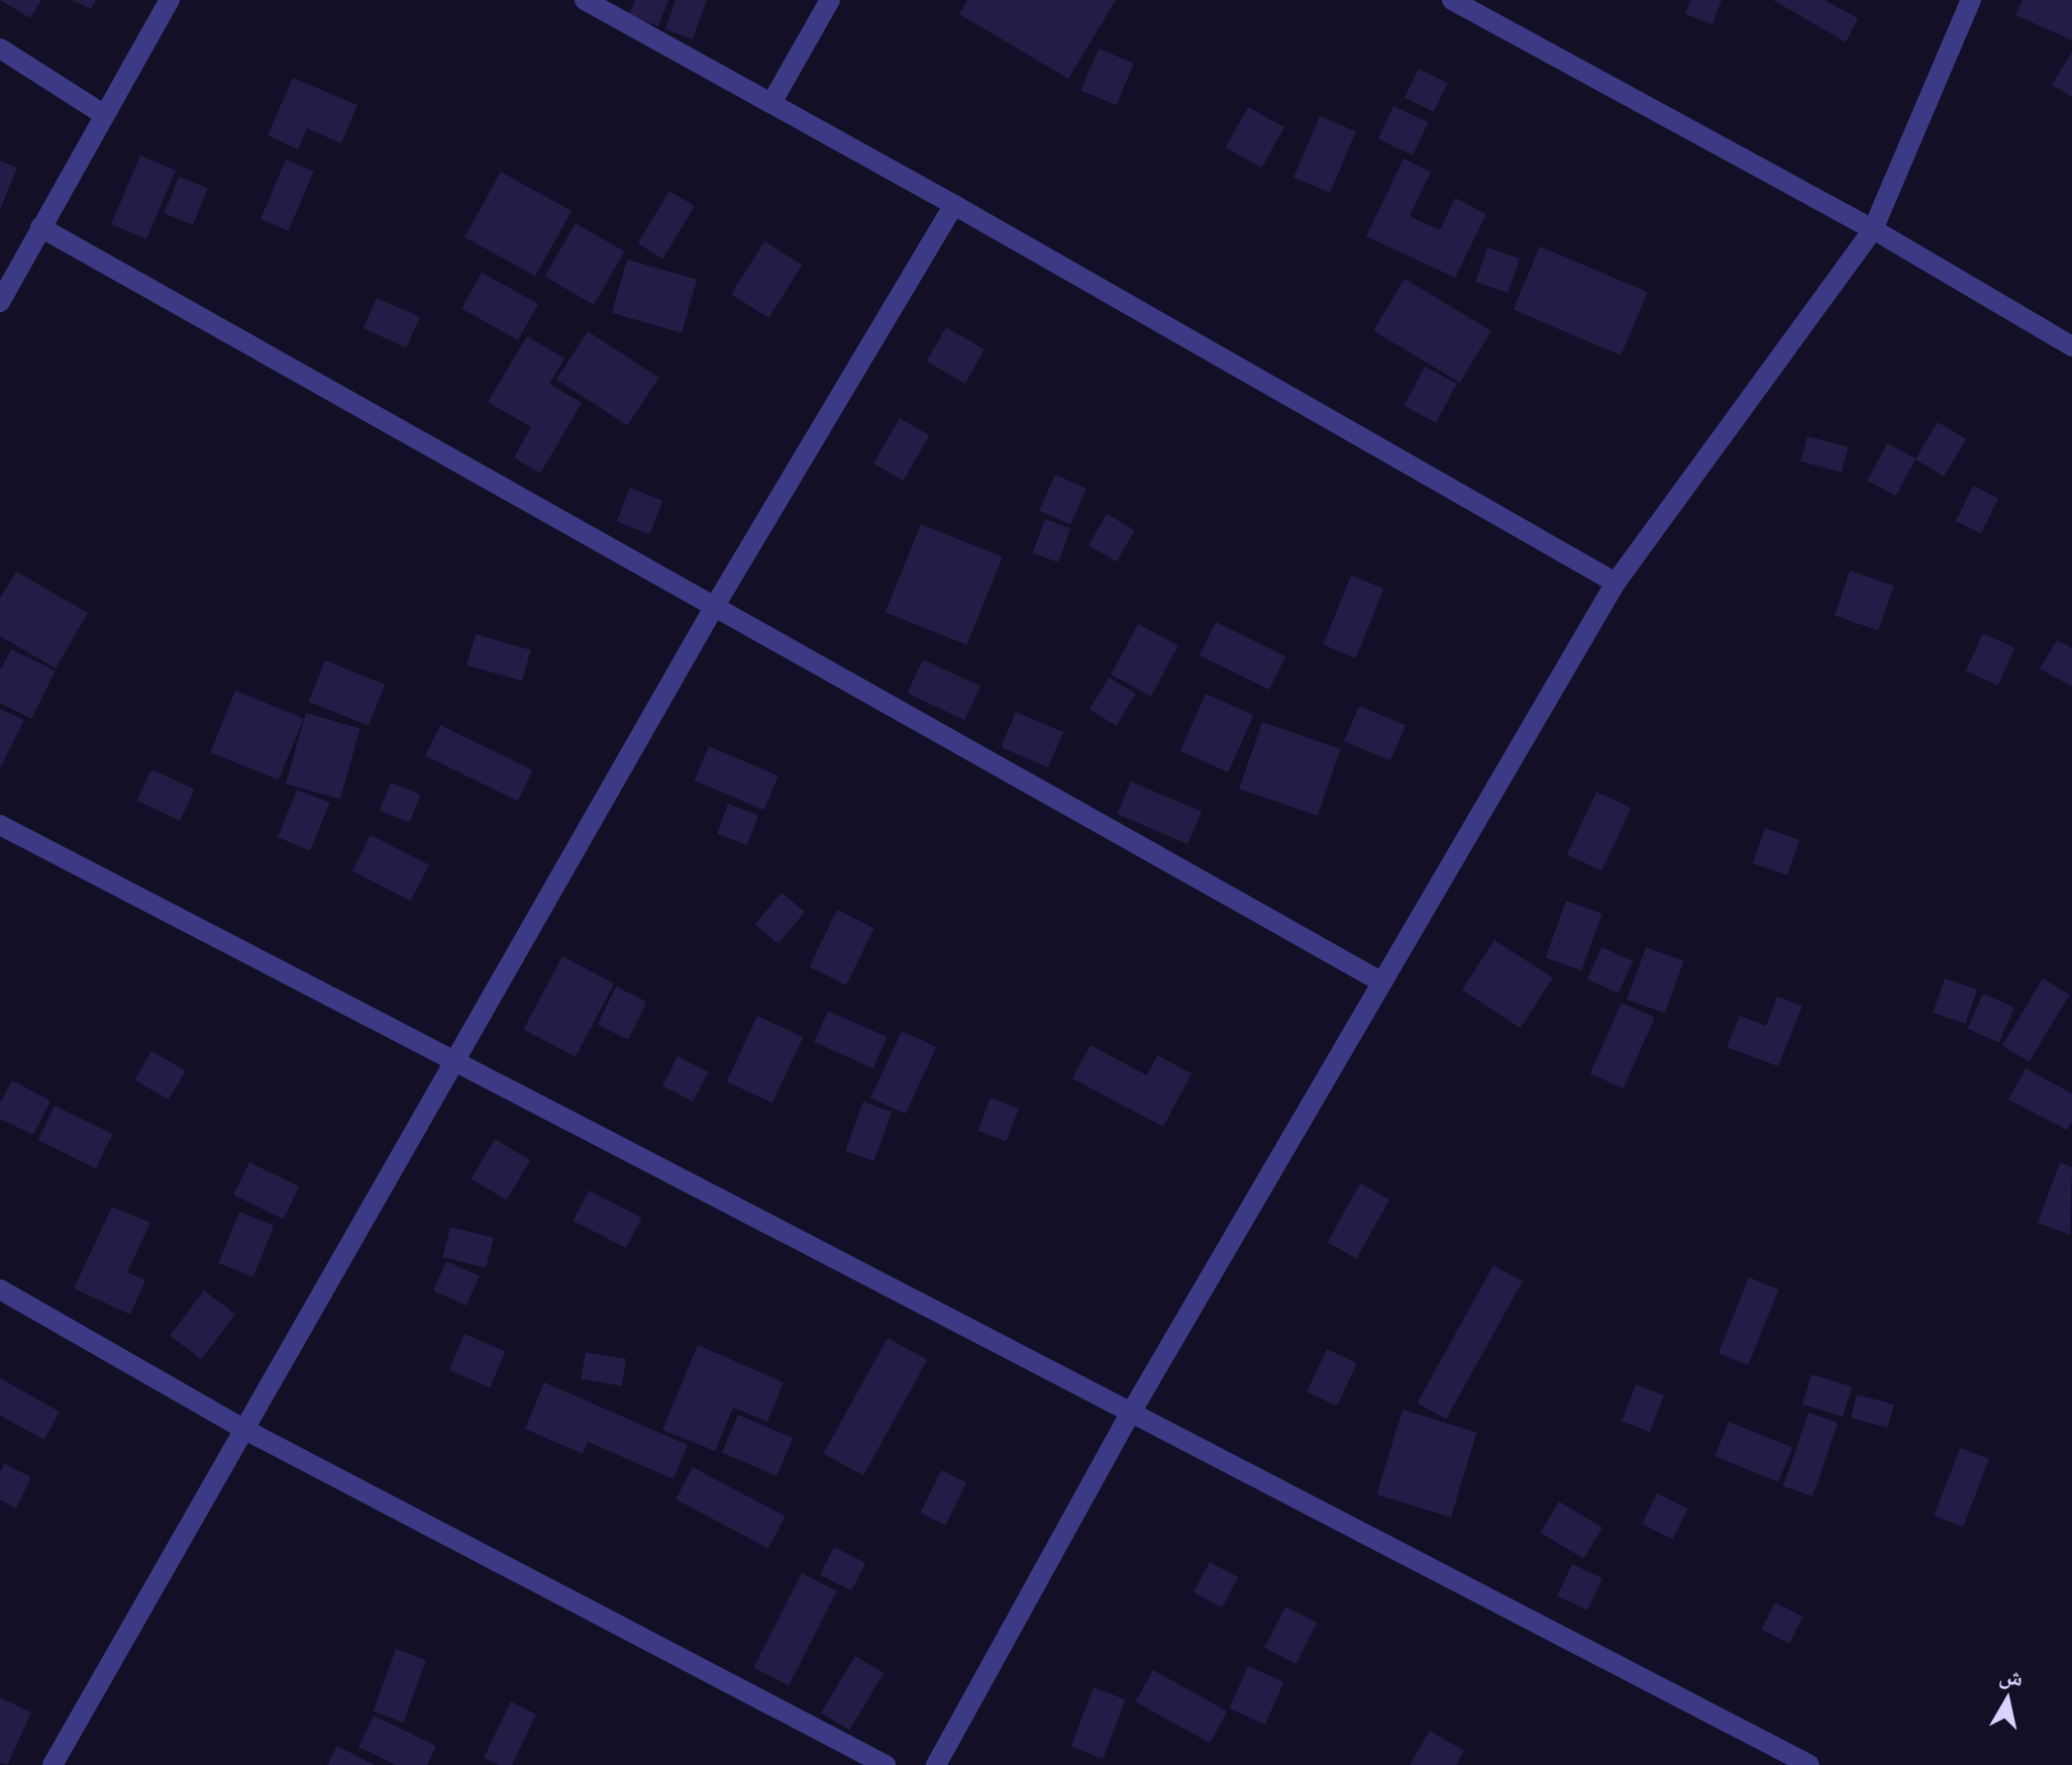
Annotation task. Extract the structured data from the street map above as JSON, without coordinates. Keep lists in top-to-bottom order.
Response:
{
  "north": "top"
}
